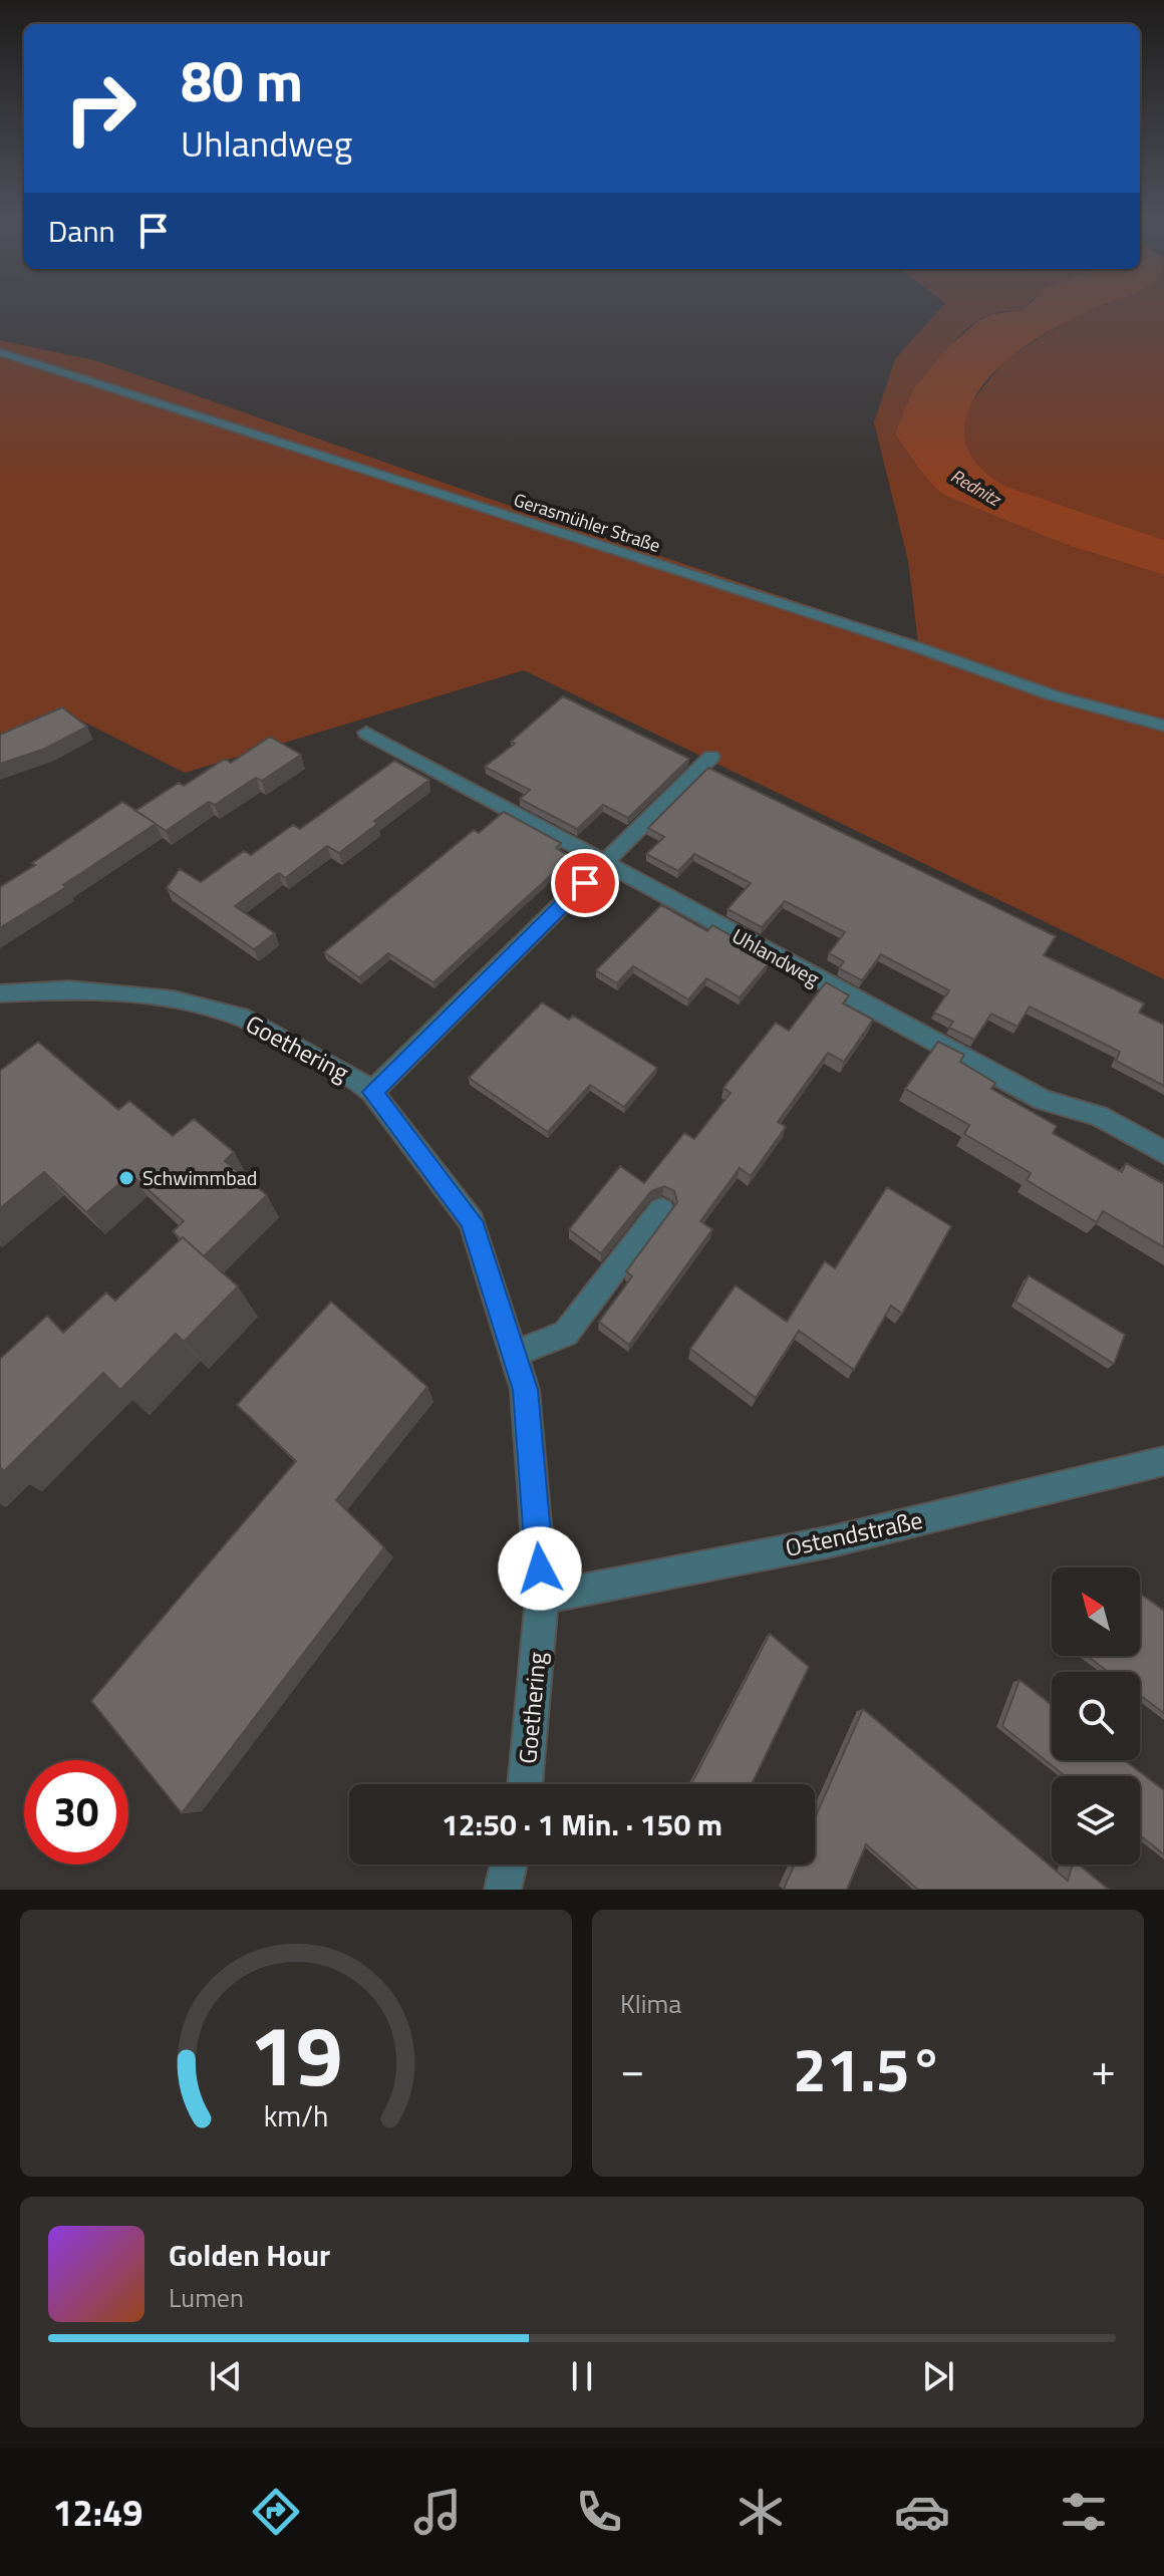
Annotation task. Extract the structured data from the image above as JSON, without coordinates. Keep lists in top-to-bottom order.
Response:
{
  "streets": {
    "street": [
      "Gerasmühler Straße",
      "Uhlandweg",
      "Goethering",
      "Ostendstraße"
    ]
  },
  "crossings": [
    ["Goethering", "Ostendstraße"]
  ],
  "water": ["Rednitz"],
  "places": ["Schwimmbad"],
  "north": "top left",
  "page": {
    "turn": ["80 m", "Uhlandweg"],
    "then": "Dann",
    "limit": "30",
    "trip": "12:50 · 1 Min. · 150 m",
    "tile": "Klima",
    "heat": ["−", "21.5°", "+"],
    "song": ["Golden Hour", "Lumen"],
    "tabs": "12:49",
    "gauge": ["19", "km/h"]
  }
}
